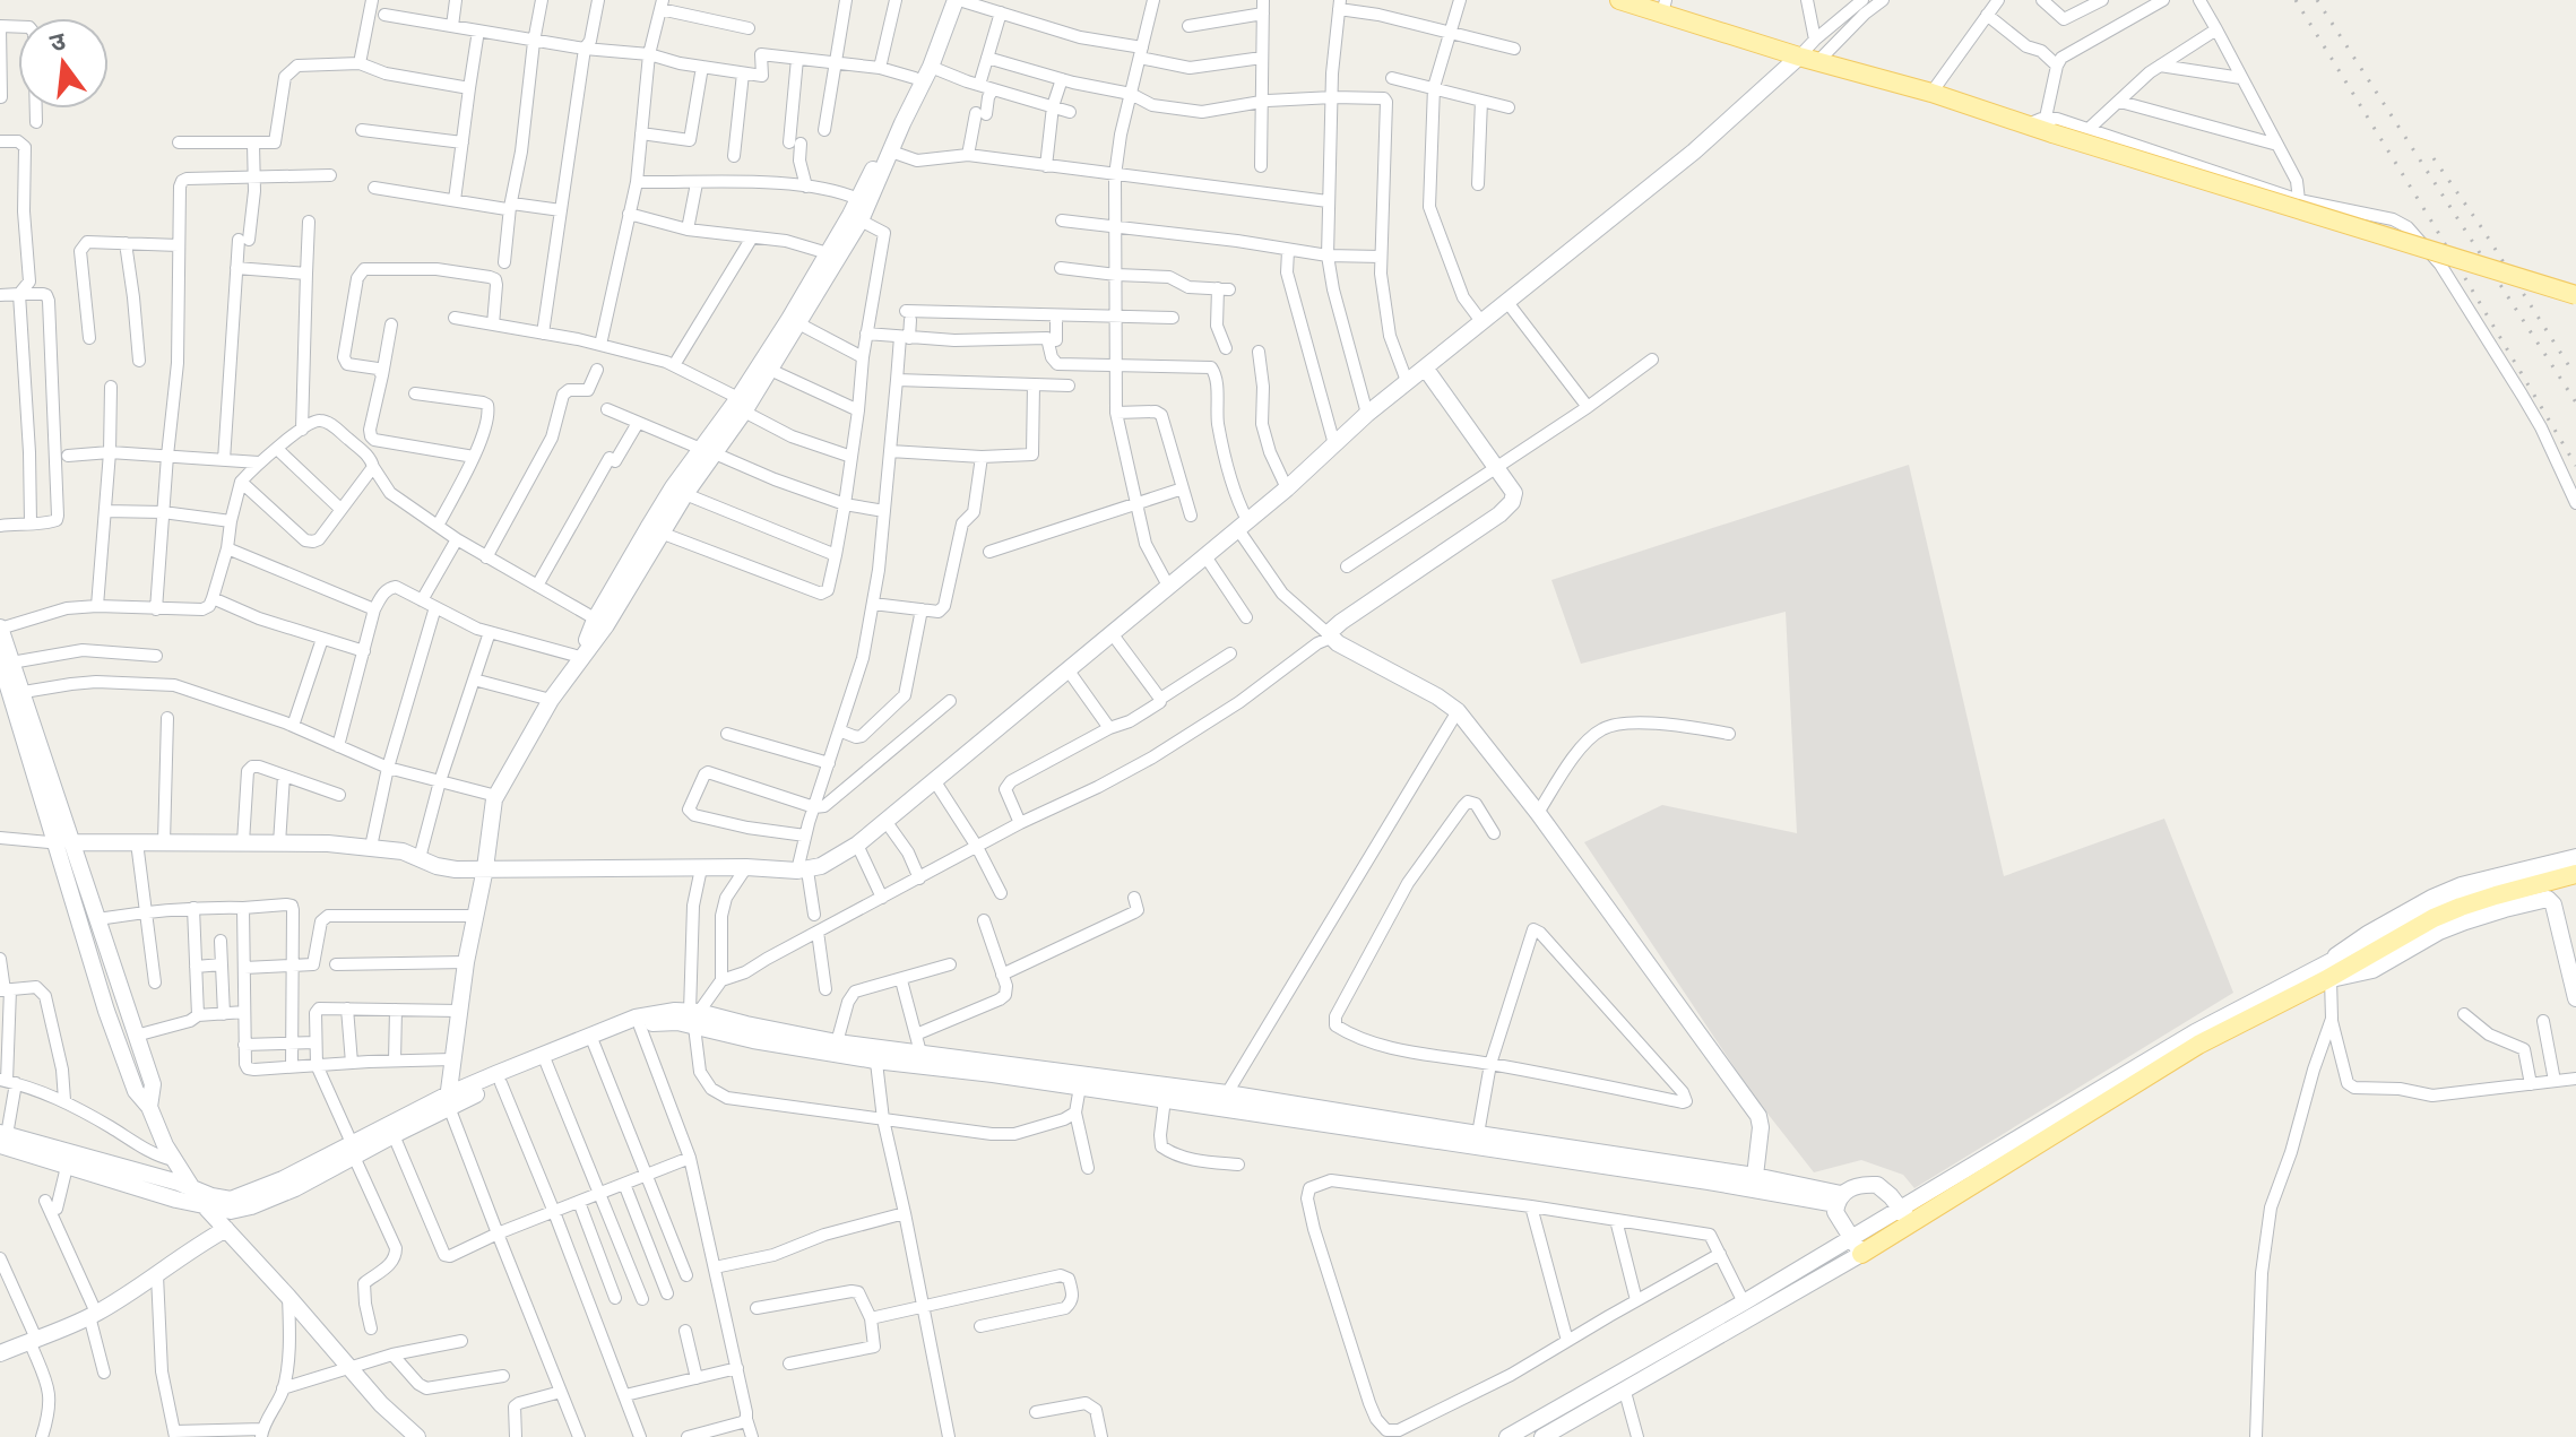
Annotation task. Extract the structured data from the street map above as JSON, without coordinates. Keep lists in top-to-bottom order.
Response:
{
  "north": "top"
}
